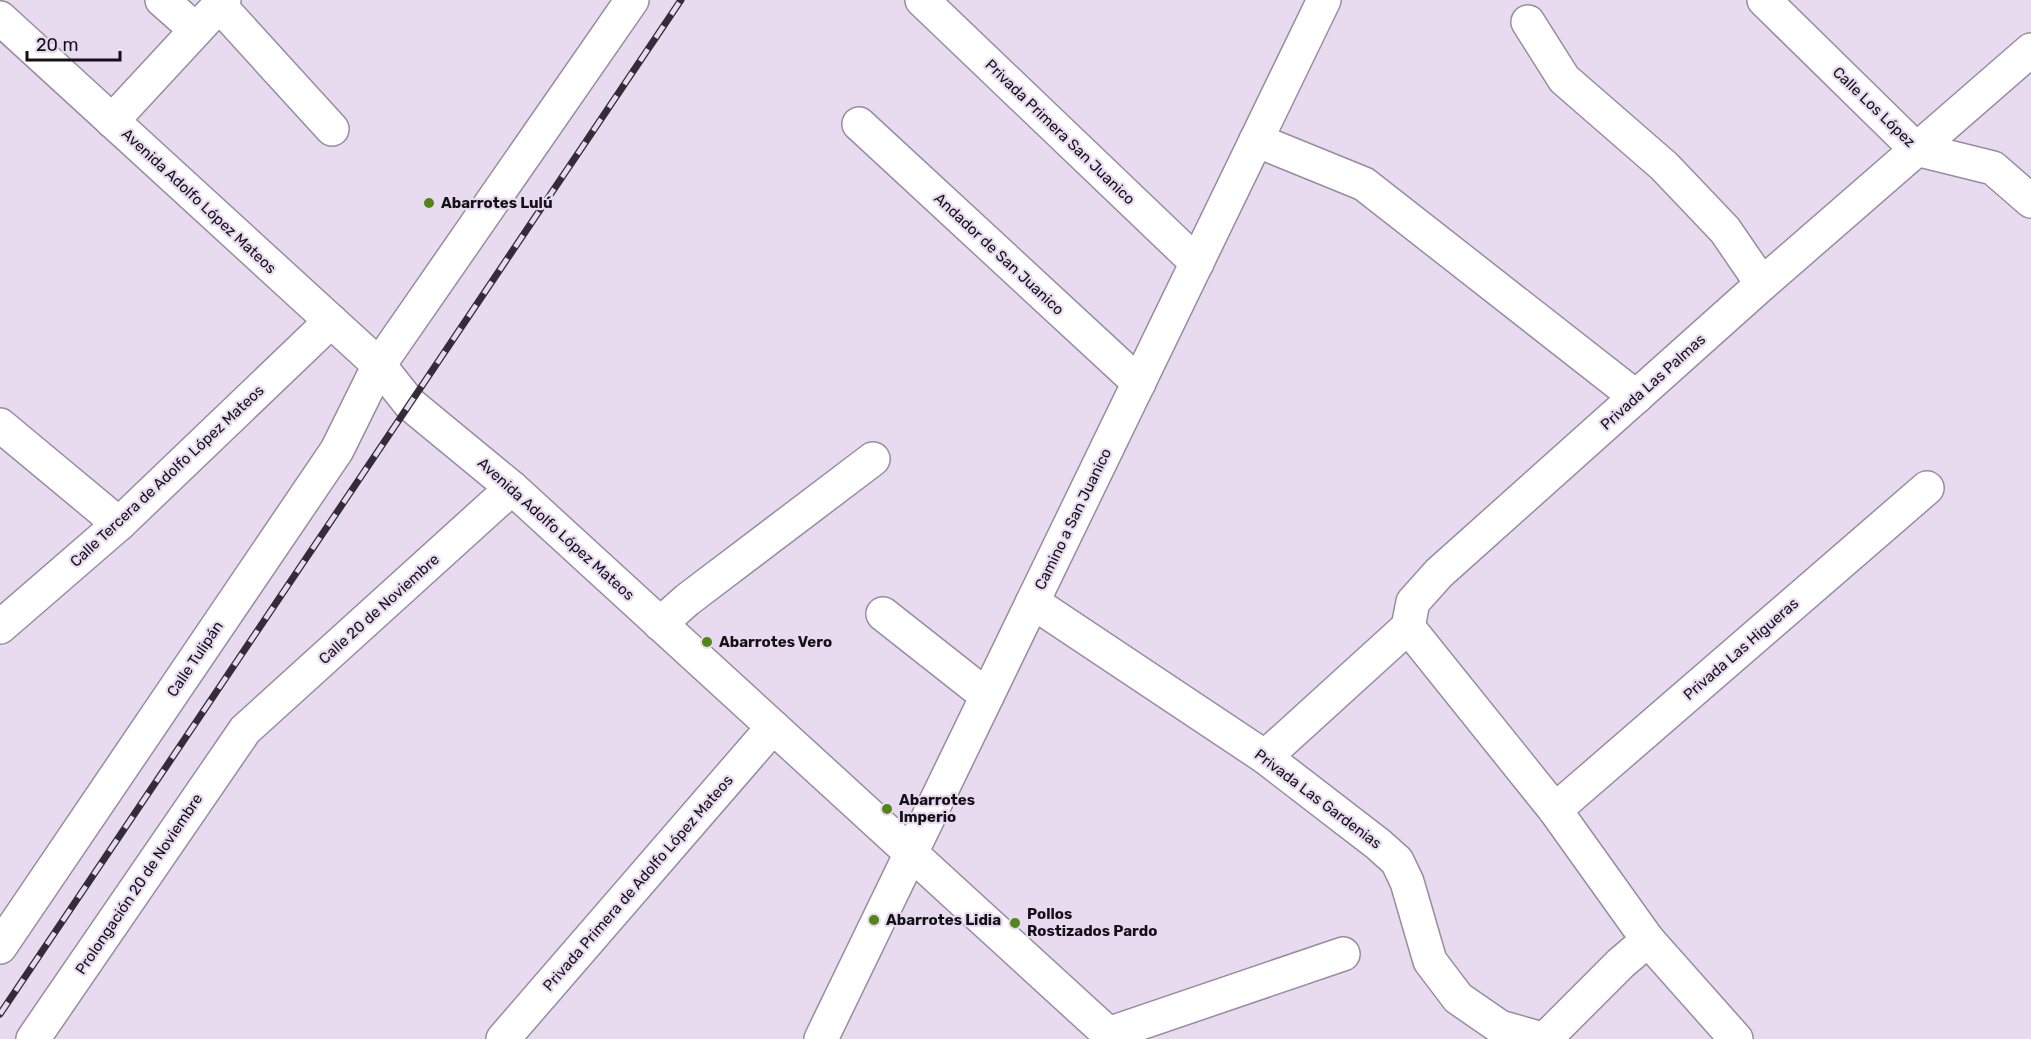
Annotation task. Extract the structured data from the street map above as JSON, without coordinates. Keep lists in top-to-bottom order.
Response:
{
  "streets": {
    "street": [
      "Calle Los López",
      "Privada Primera San Juanico",
      "Avenida Adolfo López Mateos",
      "Andador de San Juanico",
      "Privada Las Palmas",
      "Calle Tercera de Adolfo López Mateos",
      "Camino a San Juanico",
      "Calle 20 de Noviembre",
      "Privada Las Higueras",
      "Calle Tulipán",
      "Privada Las Gardenias",
      "Privada Primera de Adolfo López Mateos",
      "Prolongación 20 de Noviembre"
    ]
  },
  "crossings": [
    ["Calle Los López", "Privada Las Palmas"],
    ["Privada Primera San Juanico", "Camino a San Juanico"],
    ["Avenida Adolfo López Mateos", "Calle Tercera de Adolfo López Mateos"],
    ["Avenida Adolfo López Mateos", "Camino a San Juanico"],
    ["Avenida Adolfo López Mateos", "Calle 20 de Noviembre"],
    ["Avenida Adolfo López Mateos", "Calle Tulipán"],
    ["Avenida Adolfo López Mateos", "Privada Primera de Adolfo López Mateos"],
    ["Andador de San Juanico", "Camino a San Juanico"],
    ["Camino a San Juanico", "Privada Las Gardenias"],
    ["Calle 20 de Noviembre", "Prolongación 20 de Noviembre"]
  ],
  "places": [
    "Abarrotes Lulú",
    "Abarrotes Vero",
    "Abarrotes Imperio",
    "Abarrotes Lidia",
    "Pollos Rostizados Pardo"
  ],
  "scale_bar": "20 m"
}
